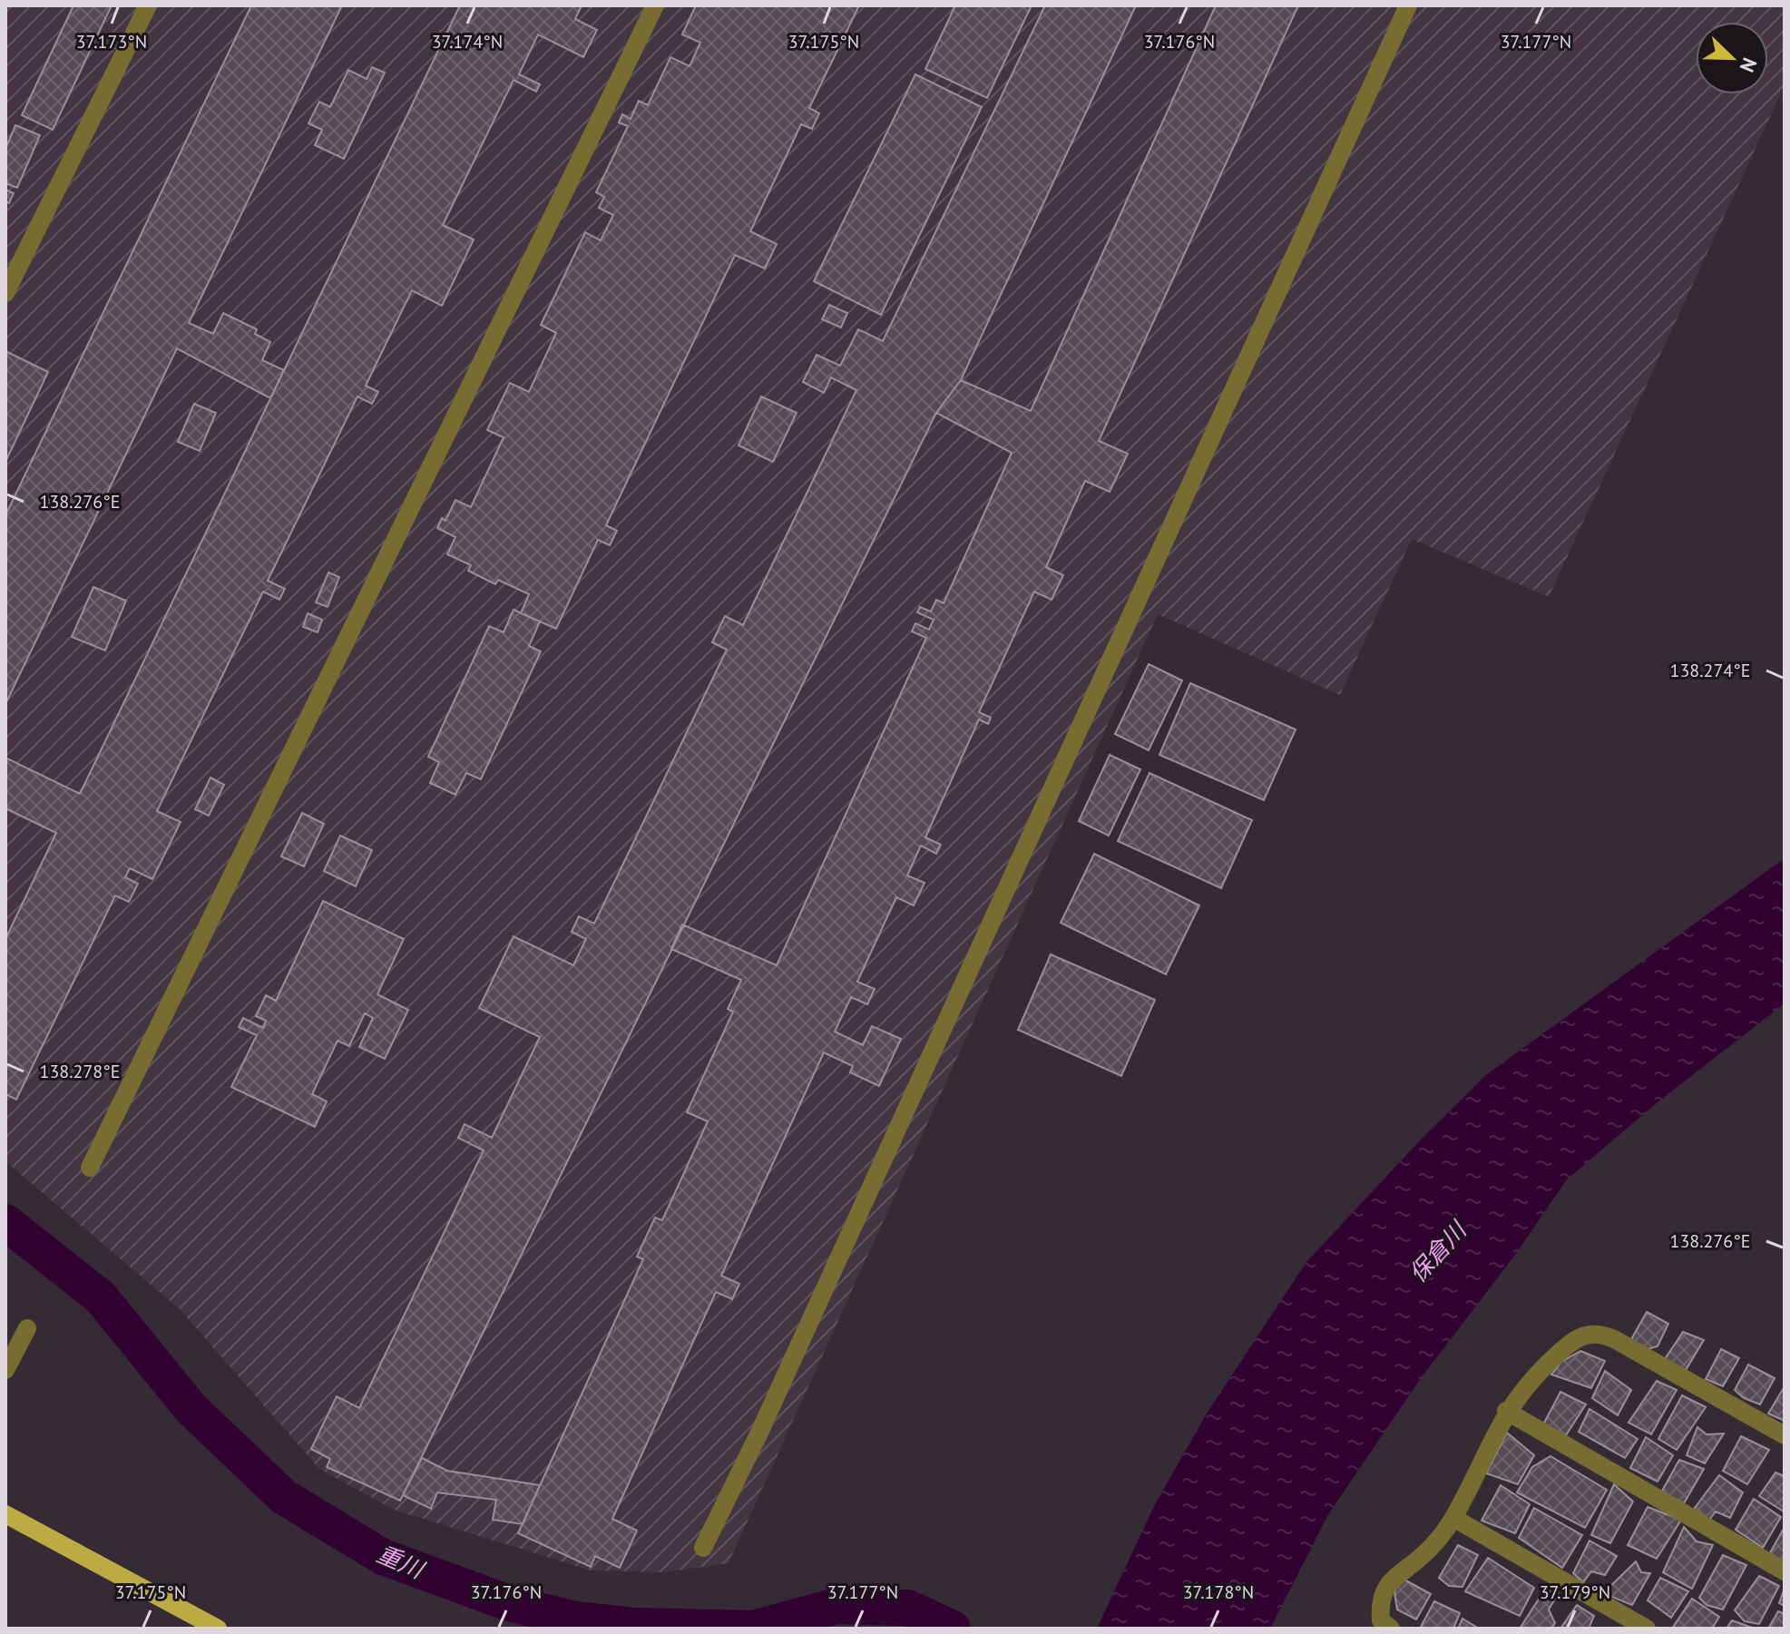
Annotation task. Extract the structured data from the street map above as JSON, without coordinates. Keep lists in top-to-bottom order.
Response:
{
  "water": ["保倉川", "重川"],
  "north": "bottom right",
  "coordinates": [
    "37.173°N",
    "37.174°N",
    "37.175°N",
    "37.176°N",
    "37.177°N",
    "138.276°E",
    "138.274°E",
    "138.278°E",
    "37.178°N",
    "37.179°N"
  ]
}
